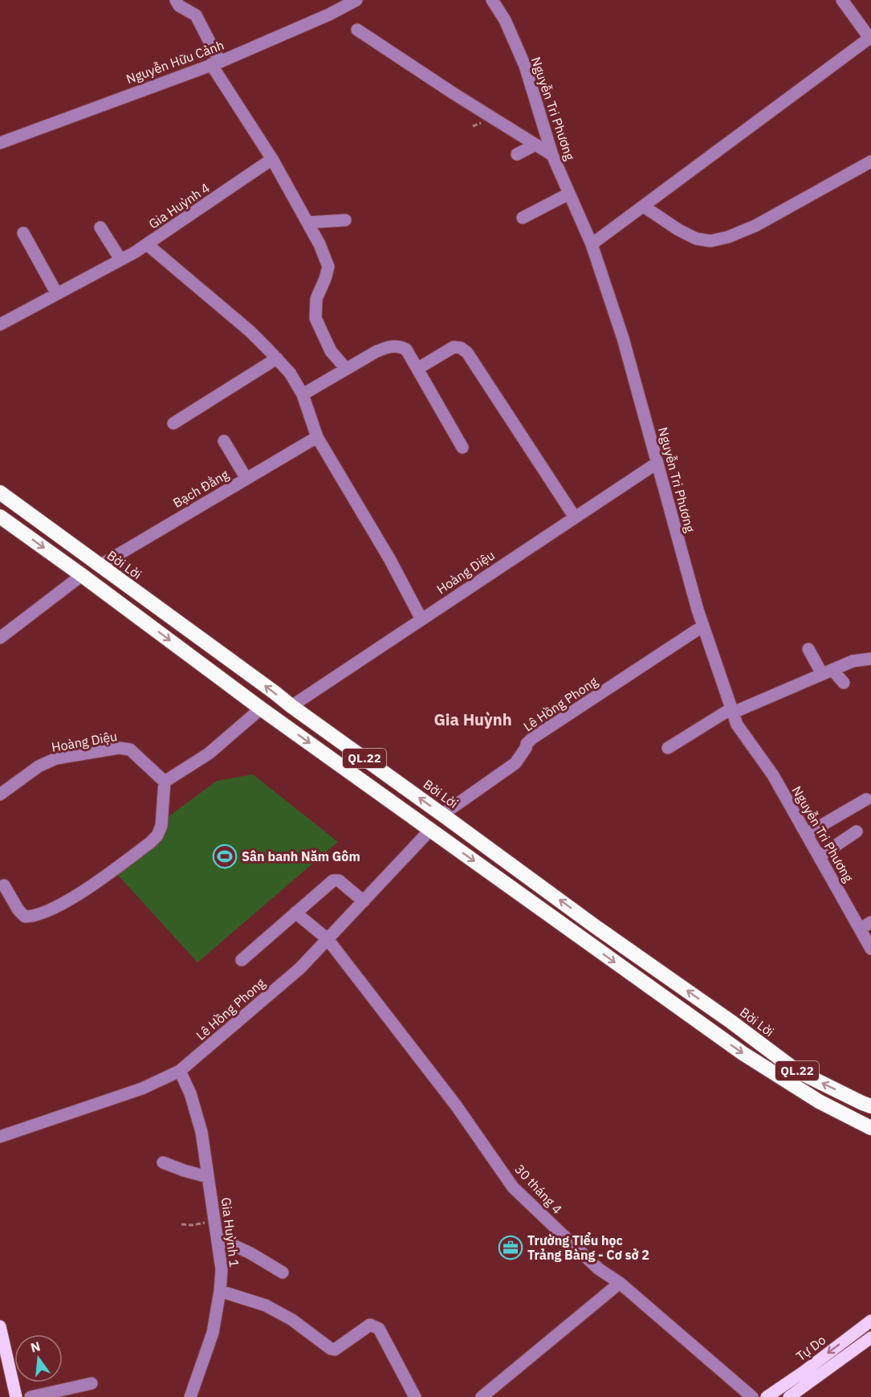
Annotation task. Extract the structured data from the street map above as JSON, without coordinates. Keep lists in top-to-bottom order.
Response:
{
  "streets": {
    "highway": ["Bời Lời", "QL.22"],
    "main road": ["Tự Do"],
    "street": [
      "Nguyễn Hữu Cảnh",
      "Nguyễn Tri Phương",
      "Gia Huỳnh 4",
      "Bạch Đằng",
      "Hoàng Diệu",
      "Lê Hồng Phong",
      "30 tháng 4",
      "Gia Huỳnh 1"
    ]
  },
  "crossings": [
    ["Nguyễn Tri Phương", "Hoàng Diệu"],
    ["Nguyễn Tri Phương", "Lê Hồng Phong"],
    ["Bạch Đằng", "Bời Lời"],
    ["Bời Lời", "Hoàng Diệu"],
    ["Bời Lời", "Lê Hồng Phong"],
    ["Lê Hồng Phong", "QL.22"],
    ["Lê Hồng Phong", "30 tháng 4"],
    ["Lê Hồng Phong", "Gia Huỳnh 1"]
  ],
  "districts": ["Gia Huỳnh"],
  "places": {
    "sports": ["Sân banh Năm Gôm"],
    "office": ["Trường Tiểu học Trảng Bàng - Cơ sở 2"]
  },
  "north": "top"
}
